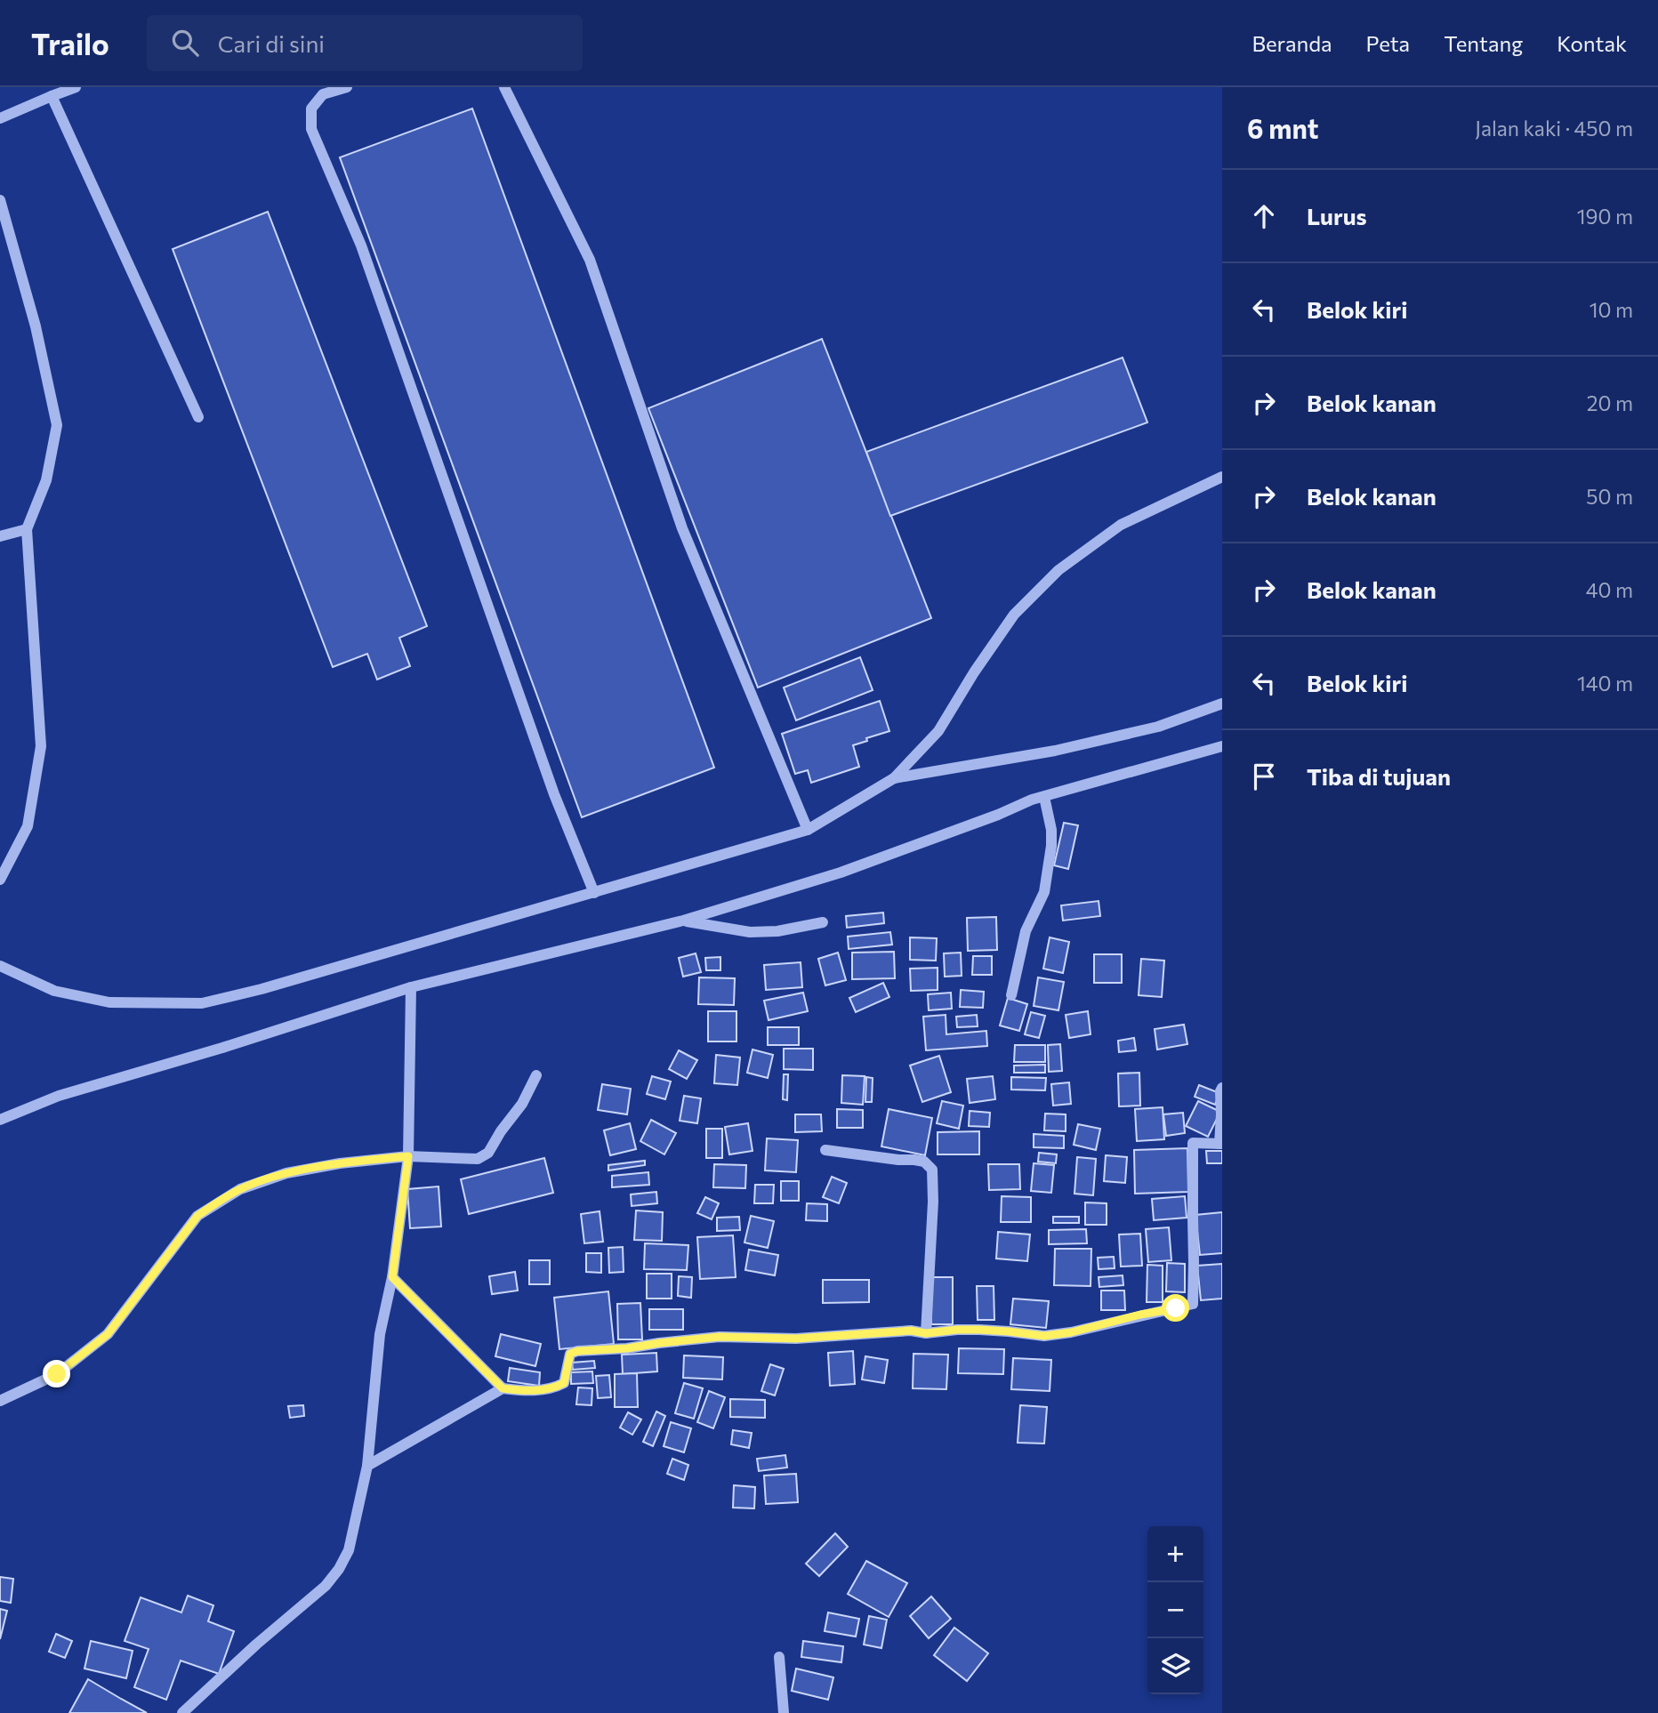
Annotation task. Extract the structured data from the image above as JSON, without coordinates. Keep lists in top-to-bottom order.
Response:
{
  "page": {
    "header": "Trailo",
    "search": "Cari di sini",
    "nav": [
      "Beranda",
      "Peta",
      "Tentang",
      "Kontak"
    ],
    "heading": ["6 mnt", "Jalan kaki · 450 m"],
    "list": [
      ["Lurus", "190 m"],
      ["Belok kiri", "10 m"],
      ["Belok kanan", "20 m"],
      ["Belok kanan", "50 m"],
      ["Belok kanan", "40 m"],
      ["Belok kiri", "140 m"],
      "Tiba di tujuan"
    ],
    "map_buttons": ["+", "−"]
  }
}
